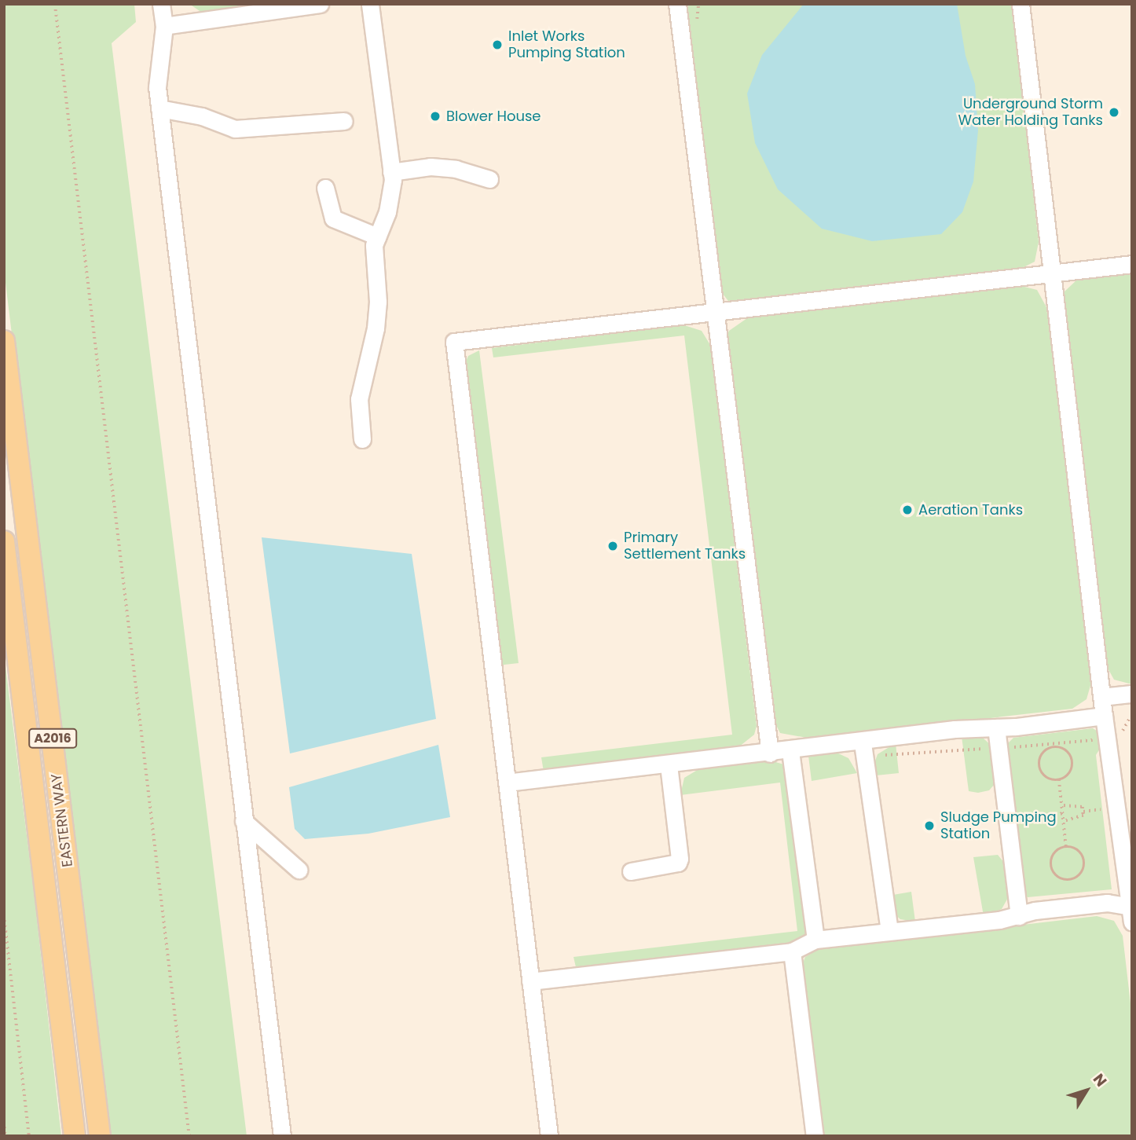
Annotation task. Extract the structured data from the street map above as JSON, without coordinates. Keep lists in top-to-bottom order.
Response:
{
  "streets": {
    "main road": ["A2016", "EASTERN WAY"]
  },
  "places": [
    "Inlet Works Pumping Station",
    "Underground Storm Water Holding Tanks",
    "Blower House",
    "Aeration Tanks",
    "Primary Settlement Tanks",
    "Sludge Pumping Station"
  ],
  "north": "top right"
}
